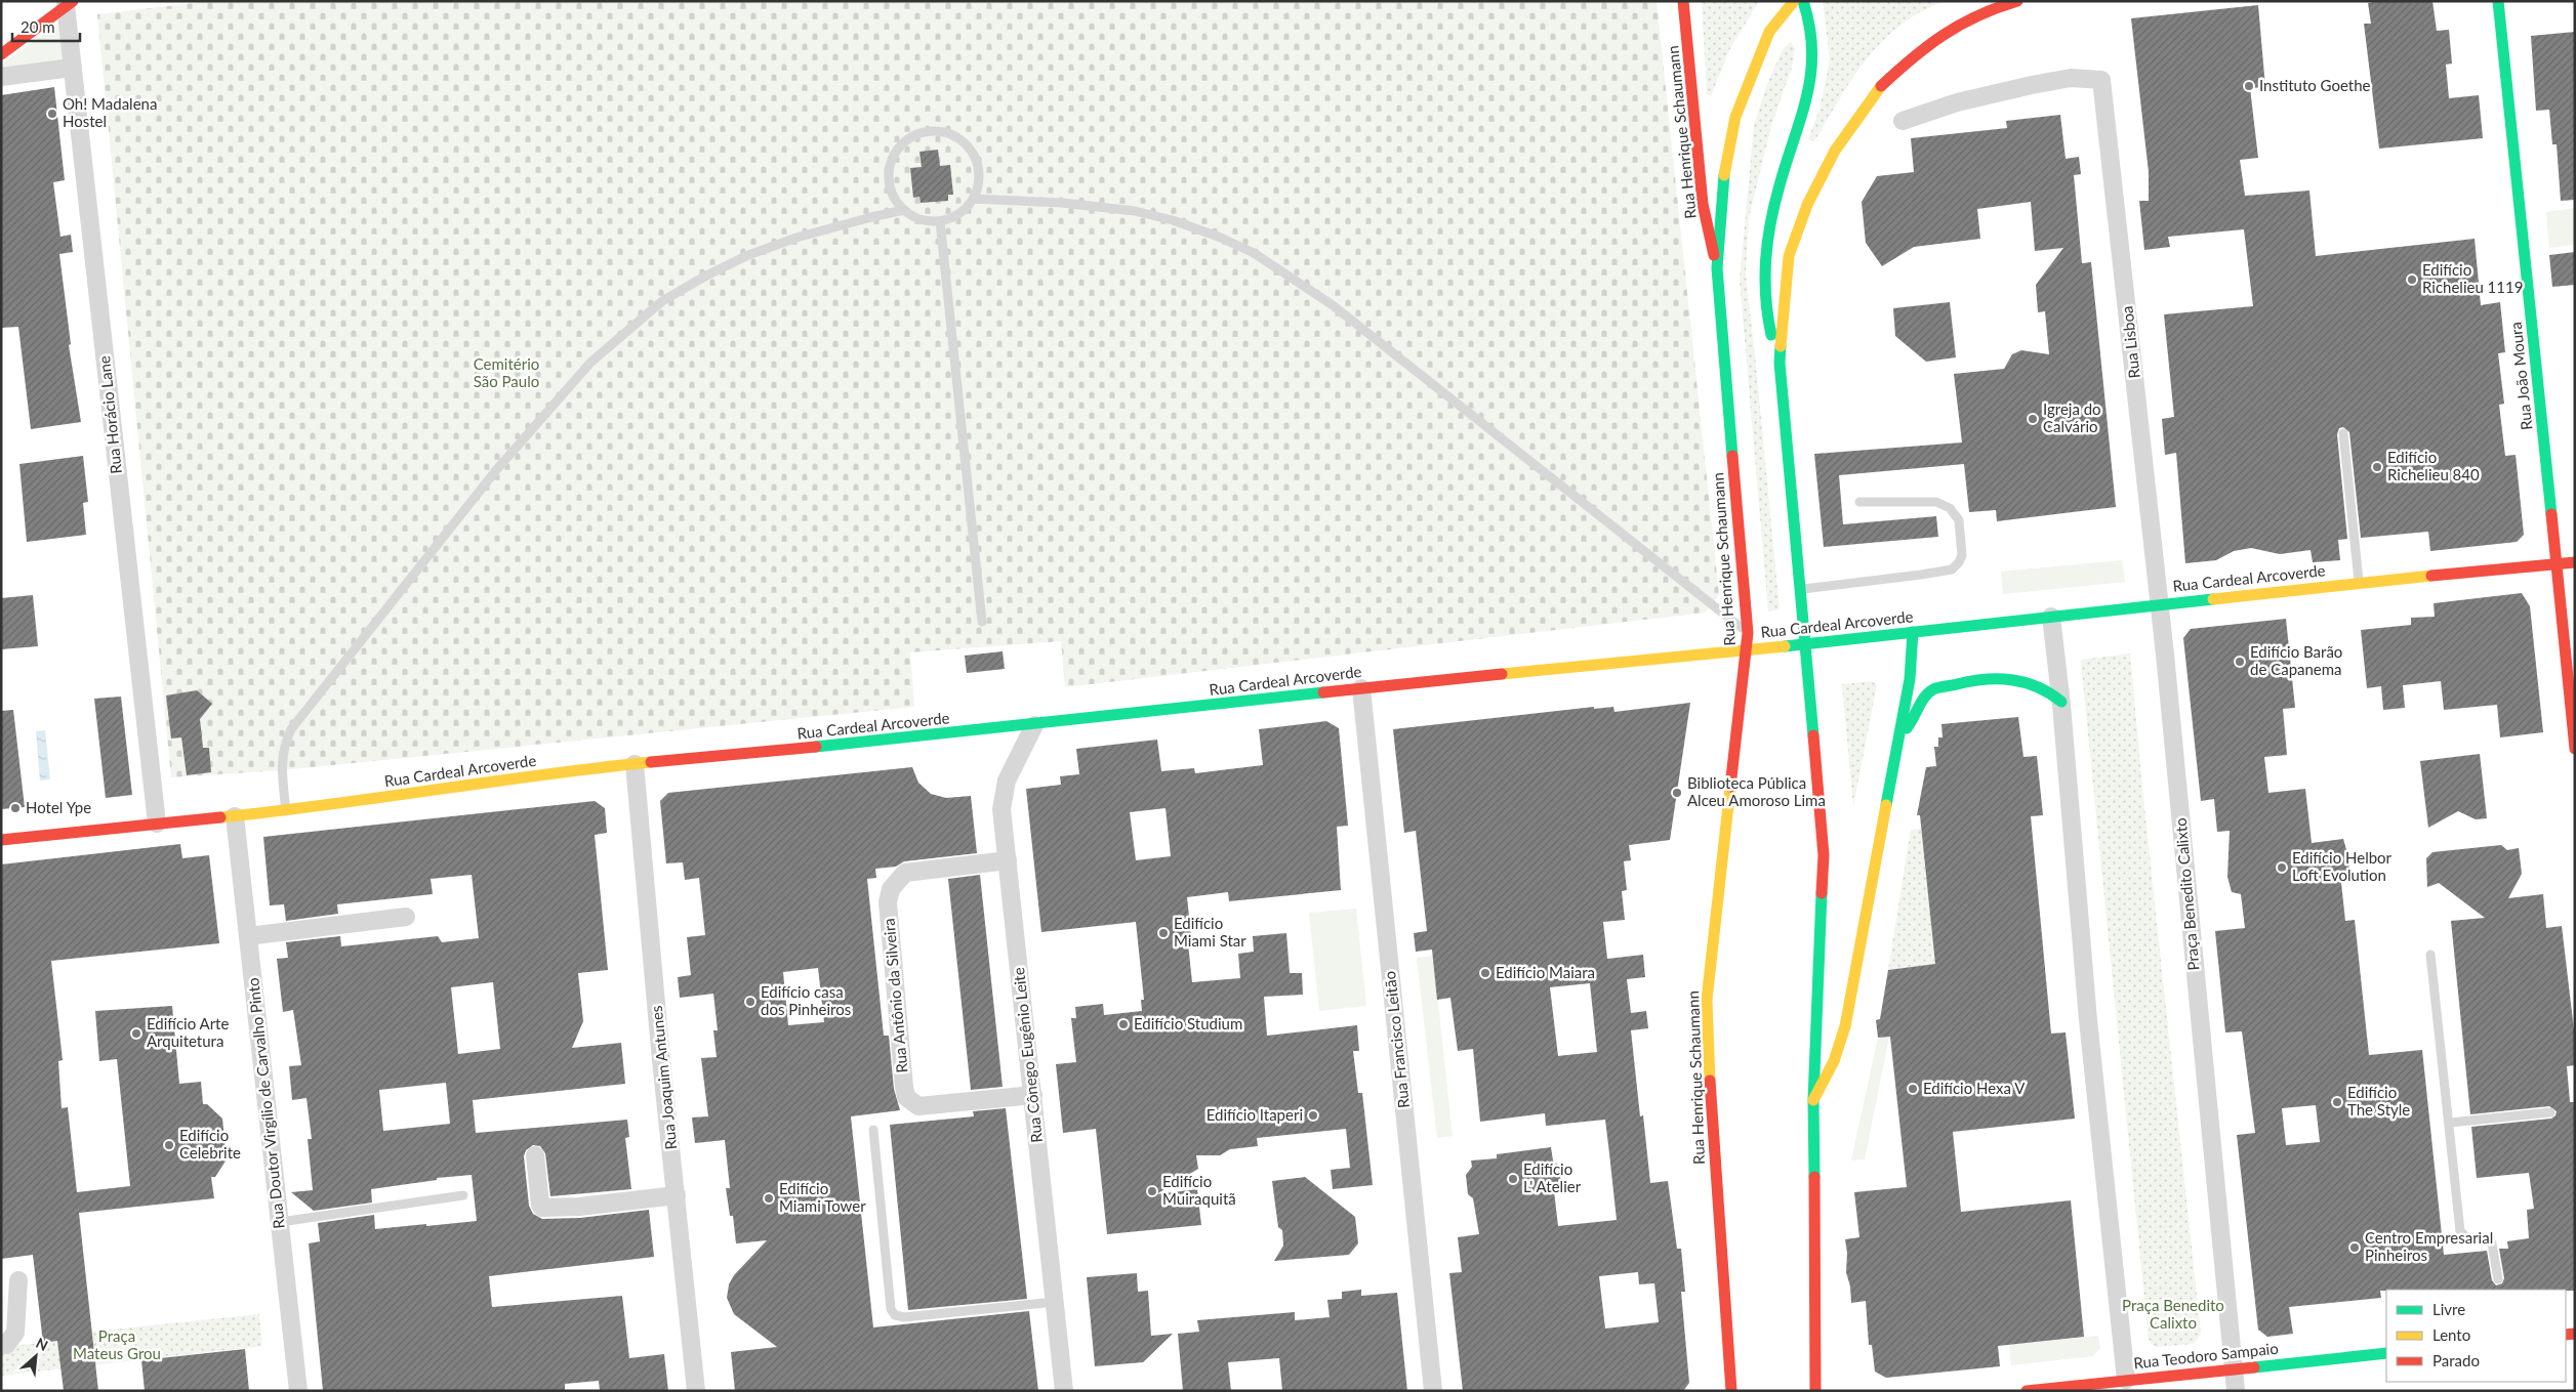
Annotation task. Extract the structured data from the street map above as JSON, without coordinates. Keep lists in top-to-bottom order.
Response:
{
  "streets": {
    "main road": [
      "Rua Henrique Schaumann",
      "Rua João Moura",
      "Rua Cardeal Arcoverde",
      "Rua Teodoro Sampaio"
    ],
    "street": [
      "Rua Lisboa",
      "Rua Horácio Lane",
      "Praça Benedito Calixto",
      "Rua Antônio da Silveira",
      "Rua Francisco Leitão",
      "Rua Cônego Eugênio Leite",
      "Rua Joaquim Antunes",
      "Rua Doutor Virgílio de Carvalho Pinto"
    ]
  },
  "crossings": [
    ["Rua Henrique Schaumann", "Rua Cardeal Arcoverde"],
    ["Rua Lisboa", "Rua Cardeal Arcoverde"],
    ["Rua Lisboa", "Praça Benedito Calixto"],
    ["Rua João Moura", "Rua Cardeal Arcoverde"],
    ["Rua Horácio Lane", "Rua Cardeal Arcoverde"],
    ["Rua Cardeal Arcoverde", "Praça Benedito Calixto"],
    ["Rua Cardeal Arcoverde", "Rua Francisco Leitão"],
    ["Rua Cardeal Arcoverde", "Rua Cônego Eugênio Leite"],
    ["Rua Cardeal Arcoverde", "Rua Joaquim Antunes"],
    ["Rua Cardeal Arcoverde", "Rua Doutor Virgílio de Carvalho Pinto"],
    ["Praça Benedito Calixto", "Rua Teodoro Sampaio"],
    ["Rua Antônio da Silveira", "Rua Cônego Eugênio Leite"]
  ],
  "parks": ["Cemitério São Paulo", "Praça Benedito Calixto", "Praça Mateus Grou"],
  "places": [
    "Instituto Goethe",
    "Oh! Madalena Hostel",
    "Edifício Richelieu 1119",
    "Igreja do Calvário",
    "Edifício Richelieu 840",
    "Edifício Barão de Capanema",
    "Biblioteca Pública Alceu Amoroso Lima",
    "Hotel Ype",
    "Edifício Helbor Loft Evolution",
    "Edifício Miami Star",
    "Edifício Maiara",
    "Edifício casa dos Pinheiros",
    "Edifício Studium",
    "Edifício Arte Arquitetura",
    "Edifício Hexa V",
    "Edifício The Style",
    "Edifício Itaperi",
    "Edifício Celebrite",
    "Edifício L' Atelier",
    "Edifício Muiraquitã",
    "Edifício Miami Tower",
    "Centro Empresarial Pinheiros"
  ],
  "legend": ["Livre", "Lento", "Parado"],
  "scale_bar": "20 m",
  "north": "top right"
}
